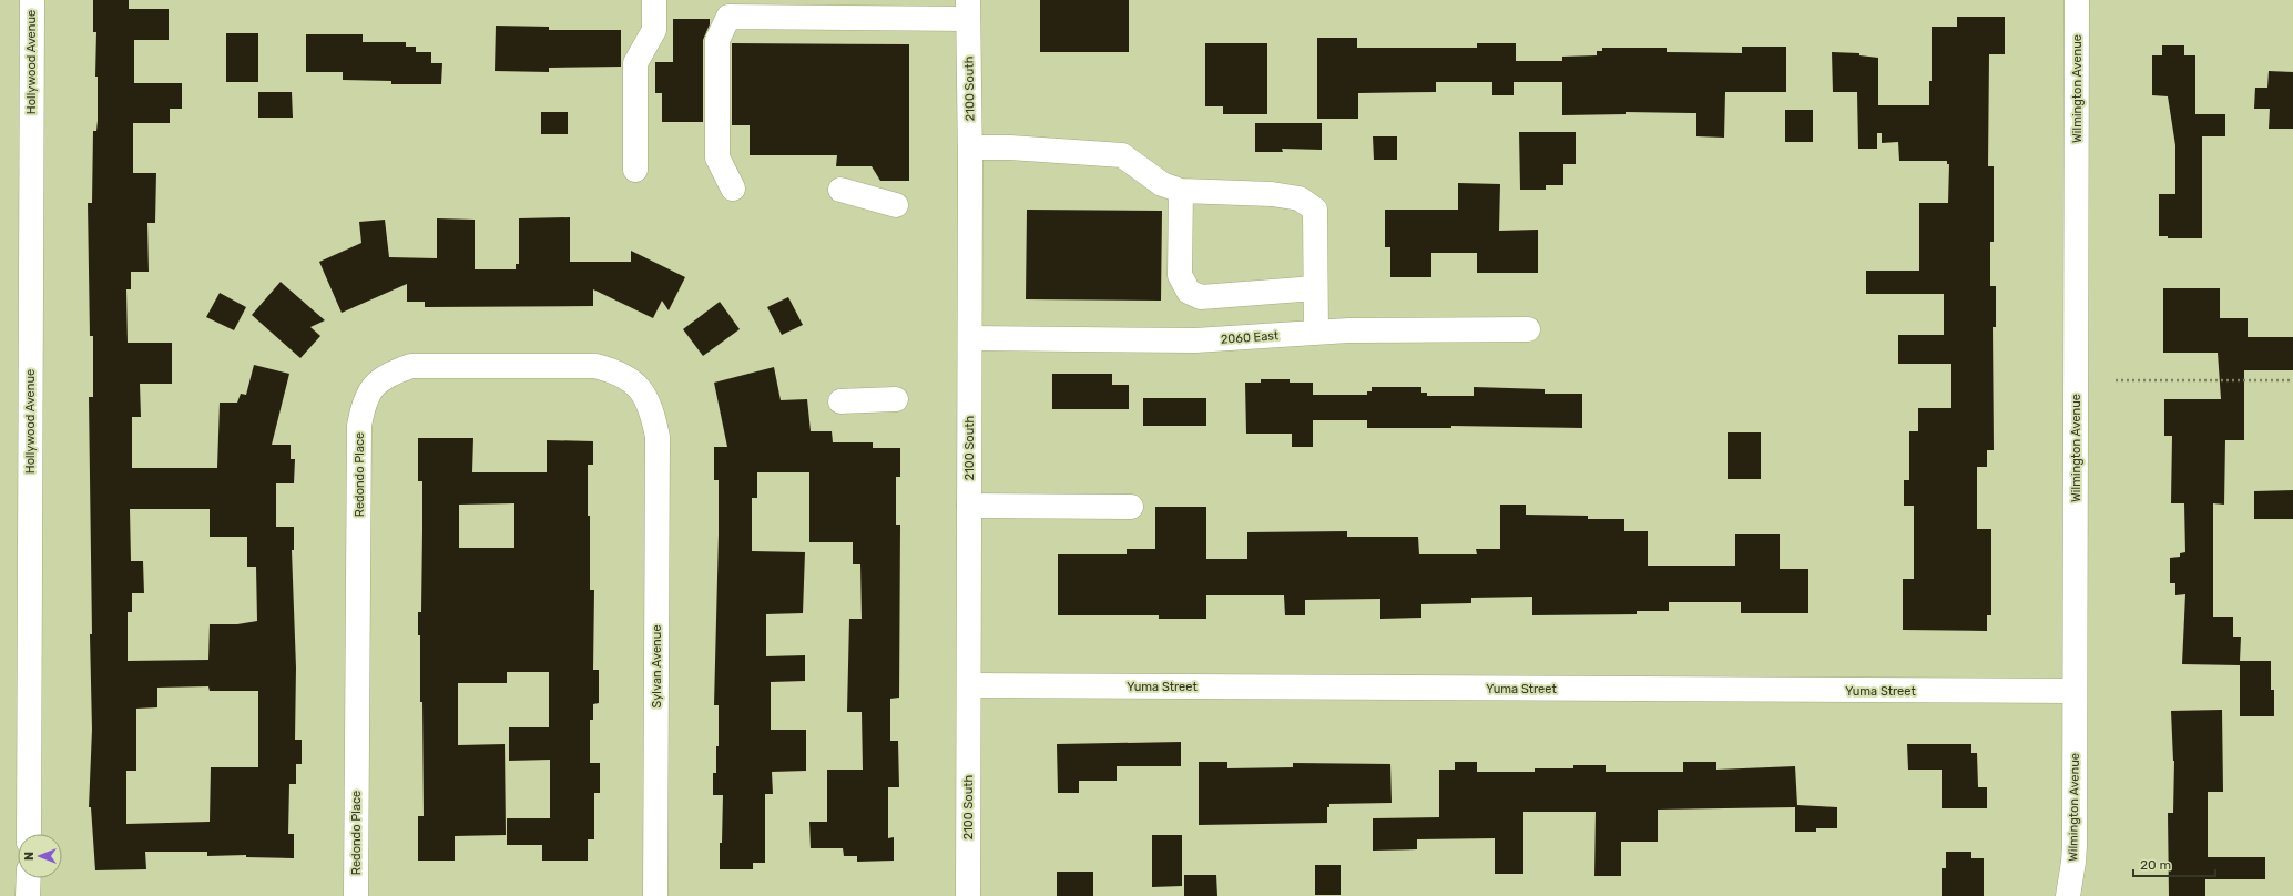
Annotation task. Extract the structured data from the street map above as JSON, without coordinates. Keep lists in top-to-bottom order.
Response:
{
  "streets": {
    "street": [
      "Hollywood Avenue",
      "2100 South",
      "Wilmington Avenue",
      "2060 East",
      "Redondo Place",
      "Sylvan Avenue",
      "Yuma Street"
    ]
  },
  "crossings": [
    ["2100 South", "2060 East"],
    ["2100 South", "Yuma Street"],
    ["Wilmington Avenue", "Yuma Street"],
    ["Redondo Place", "Sylvan Avenue"]
  ],
  "scale_bar": "20 m",
  "north": "left"
}
